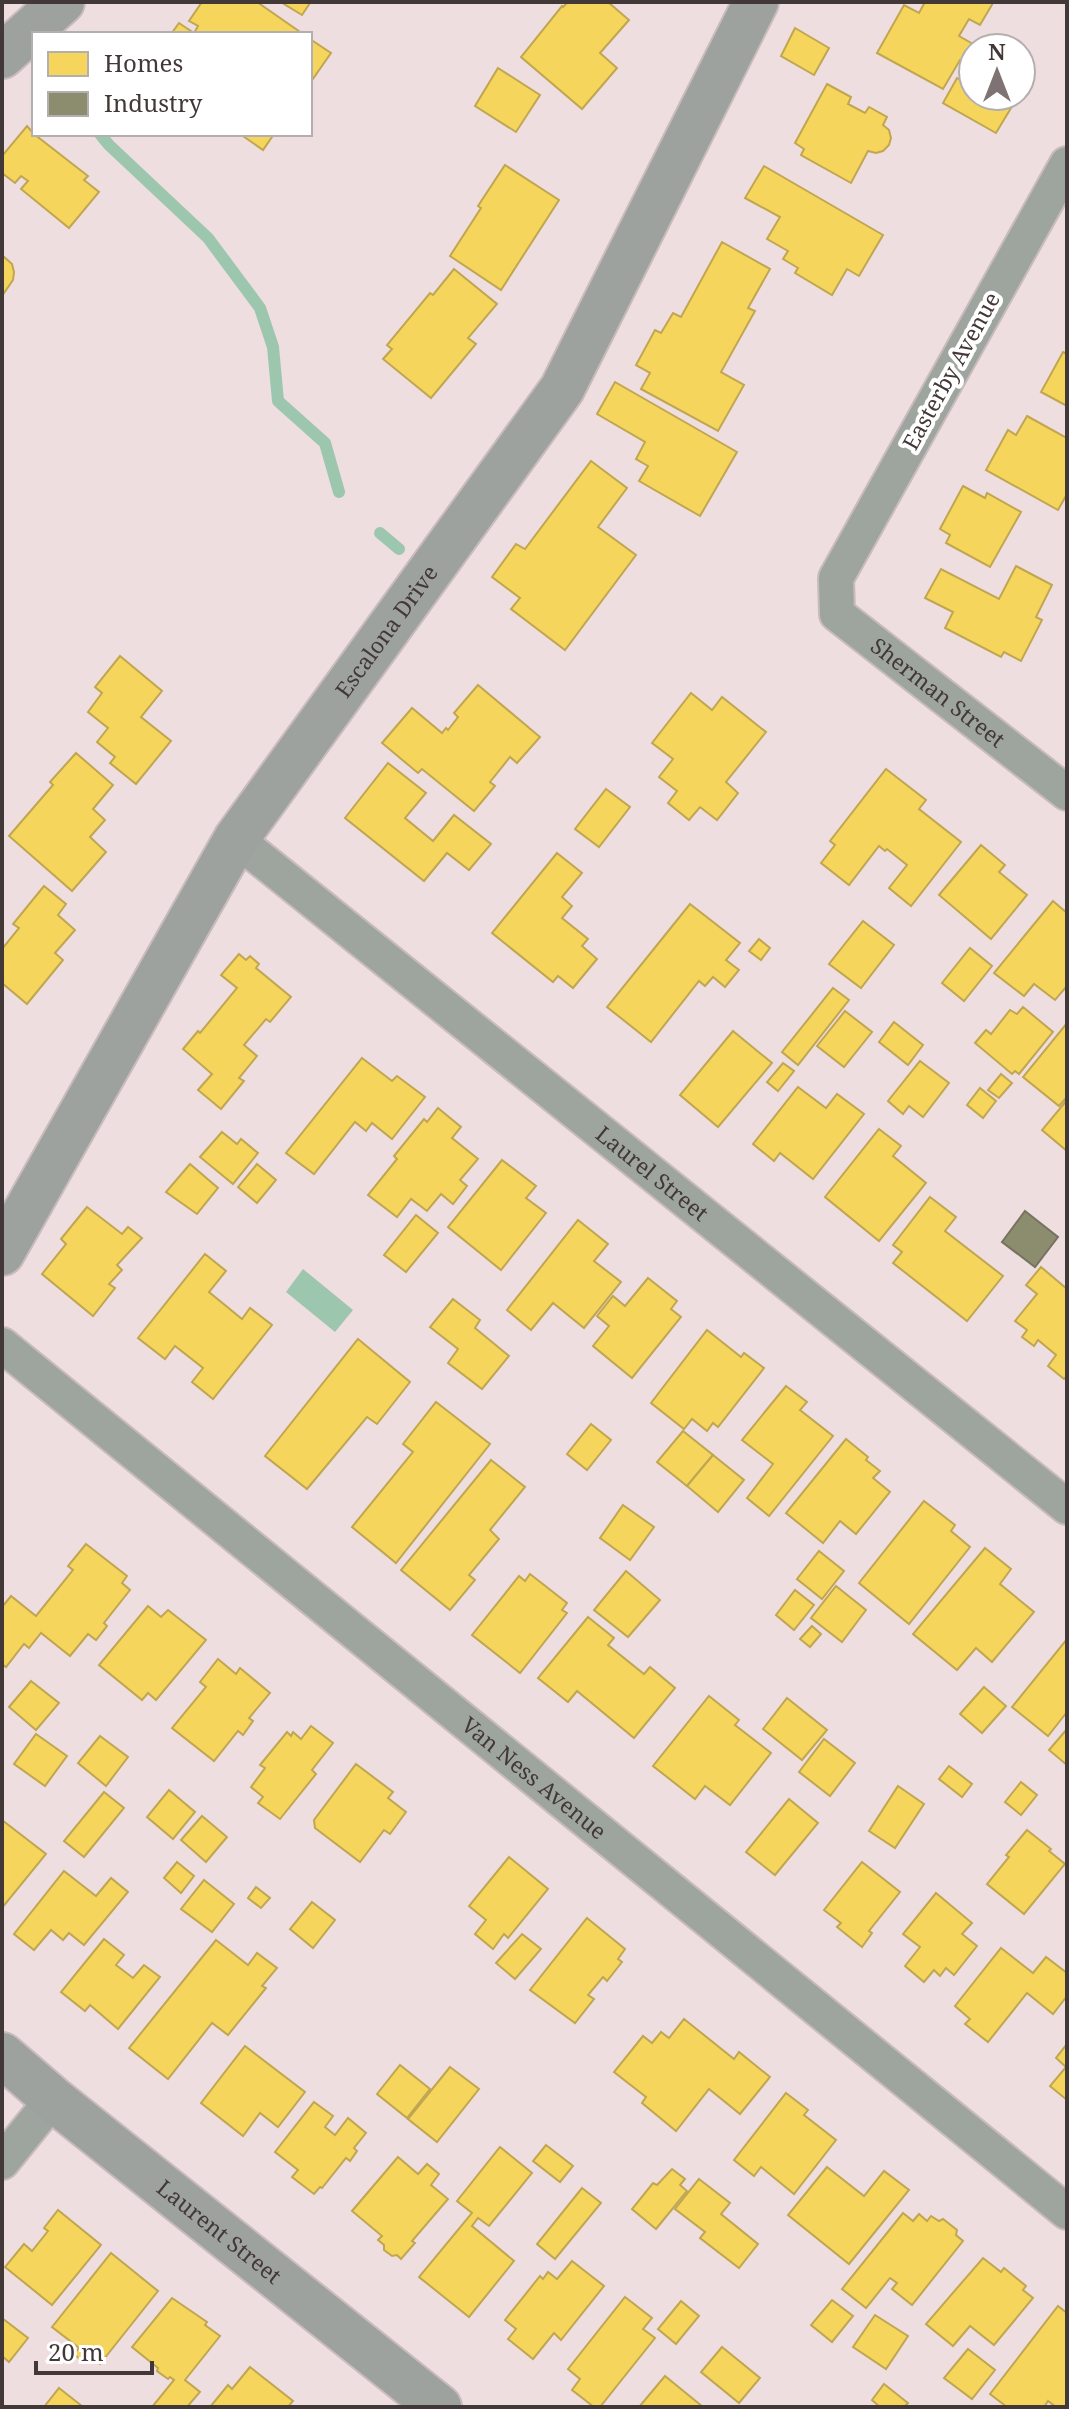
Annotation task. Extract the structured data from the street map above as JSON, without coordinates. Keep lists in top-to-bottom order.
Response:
{
  "streets": {
    "street": [
      "Easterby Avenue",
      "Escalona Drive",
      "Sherman Street",
      "Laurel Street",
      "Van Ness Avenue",
      "Laurent Street"
    ]
  },
  "crossings": [
    ["Easterby Avenue", "Sherman Street"],
    ["Escalona Drive", "Laurel Street"]
  ],
  "legend": ["Homes", "Industry"],
  "scale_bar": "20 m",
  "north": "top"
}
